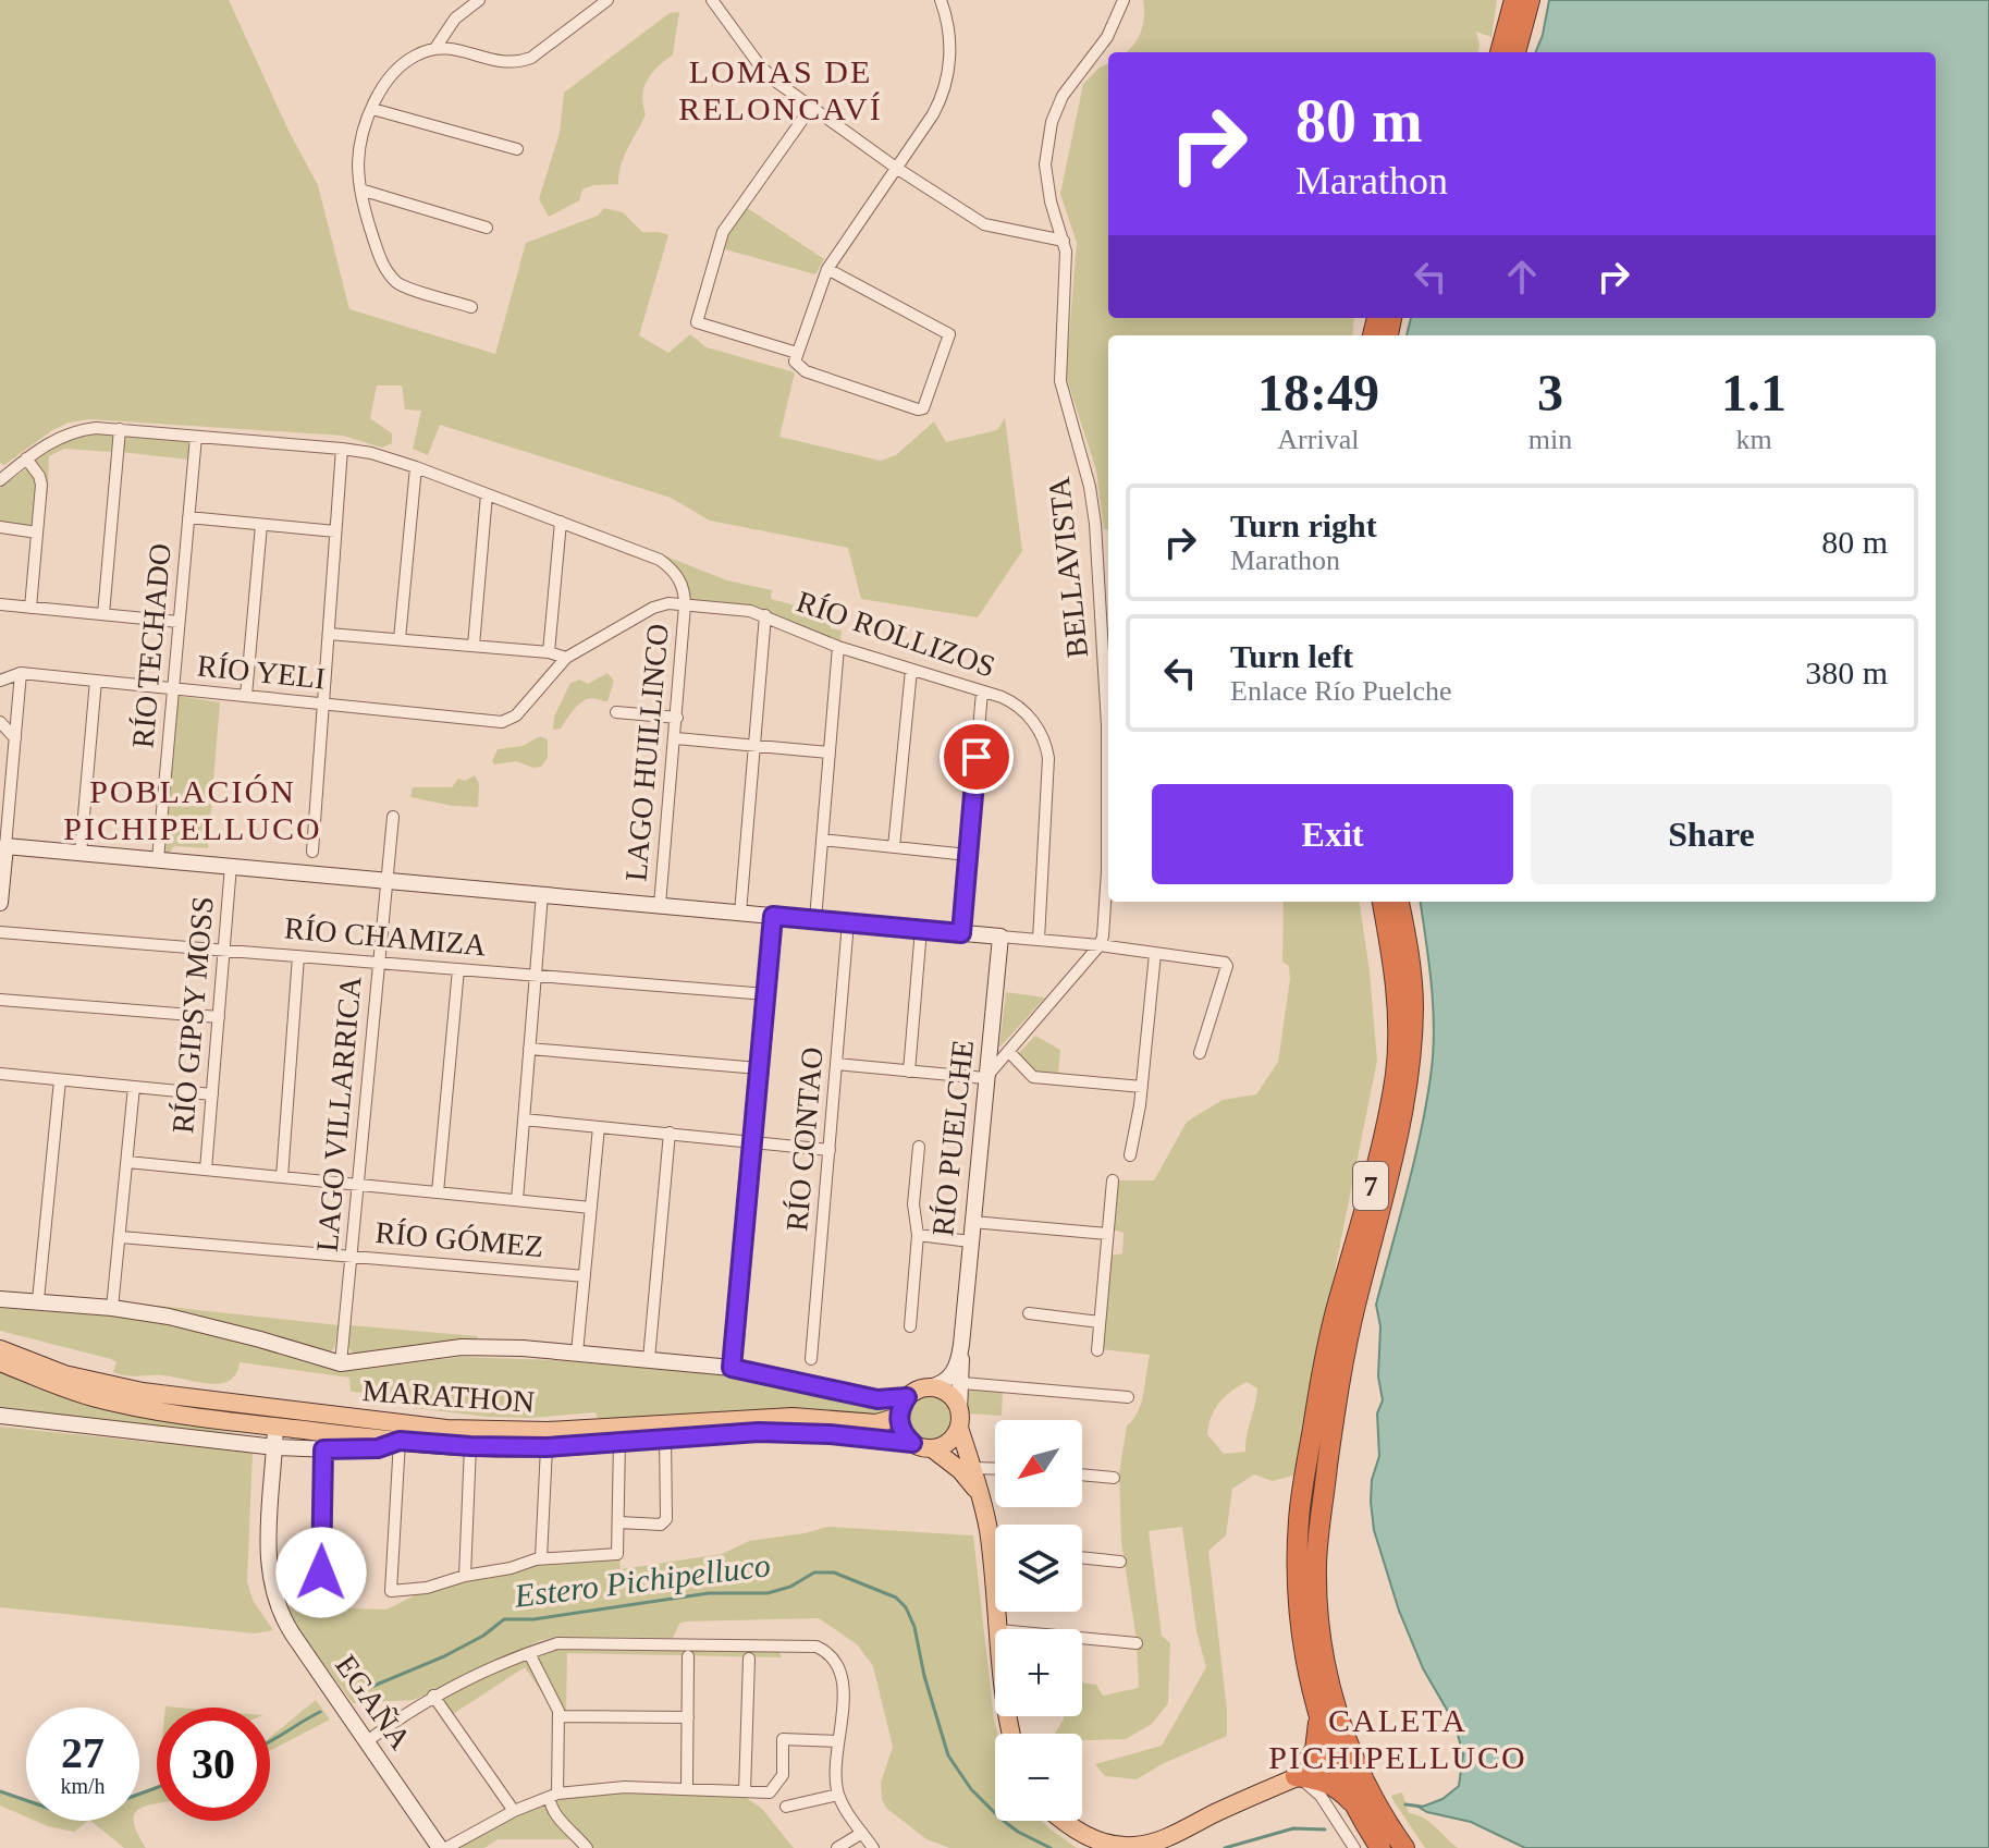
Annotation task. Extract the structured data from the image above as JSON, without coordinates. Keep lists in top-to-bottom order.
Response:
{
  "streets": {
    "highway": ["7"],
    "main road": ["RÍO PUELCHE", "MARATHON"],
    "street": [
      "BELLAVISTA",
      "RÍO ROLLIZOS",
      "RÍO TECHADO",
      "RÍO YELI",
      "LAGO HUILLINCO",
      "RÍO CHAMIZA",
      "RÍO GIPSY MOSS",
      "LAGO VILLARRICA",
      "RÍO CONTAO",
      "RÍO GÓMEZ",
      "EGAÑA"
    ]
  },
  "crossings": [
    ["RÍO ROLLIZOS", "RÍO YELI"],
    ["RÍO ROLLIZOS", "LAGO HUILLINCO"],
    ["RÍO TECHADO", "RÍO YELI"],
    ["RÍO CHAMIZA", "RÍO GIPSY MOSS"],
    ["RÍO CHAMIZA", "LAGO VILLARRICA"],
    ["LAGO VILLARRICA", "RÍO GÓMEZ"],
    ["RÍO PUELCHE", "MARATHON"],
    ["MARATHON", "EGAÑA"]
  ],
  "districts": ["LOMAS DE RELONCAVÍ", "POBLACIÓN PICHIPELLUCO", "CALETA PICHIPELLUCO"],
  "water": ["Estero Pichipelluco"],
  "north": "bottom left",
  "page": {
    "turn": ["80 m", "Marathon"],
    "eta": [
      "18:49",
      "Arrival",
      "3",
      "min",
      "1.1",
      "km"
    ],
    "list": [
      {
        "name": "Turn right",
        "note": "Marathon",
        "value": "80 m"
      },
      {
        "name": "Turn left",
        "note": "Enlace Río Puelche",
        "value": "380 m"
      }
    ],
    "buttons": ["Exit", "Share"],
    "map_buttons": ["+", "−"],
    "speed": "27 km/h",
    "limit": "30"
  }
}
